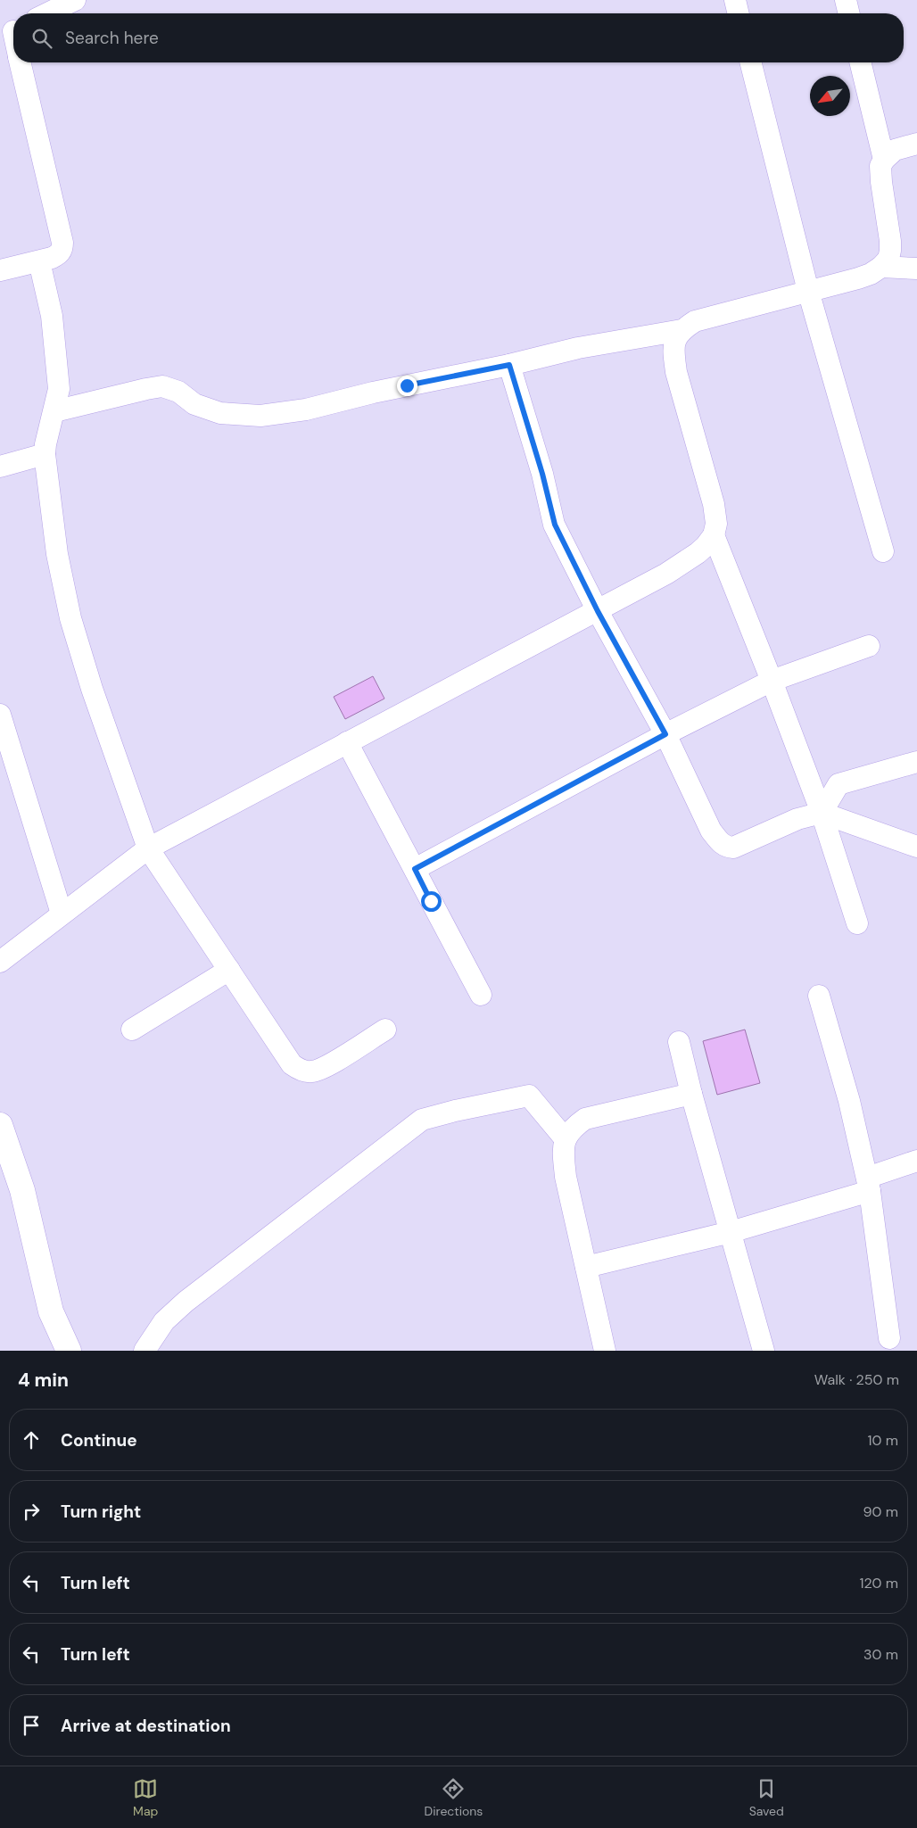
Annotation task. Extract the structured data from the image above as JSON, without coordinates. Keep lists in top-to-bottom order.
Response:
{
  "north": "bottom left",
  "page": {
    "search": "Search here",
    "heading": ["4 min", "Walk · 250 m"],
    "list": [
      ["Continue", "10 m"],
      ["Turn right", "90 m"],
      ["Turn left", "120 m"],
      ["Turn left", "30 m"],
      "Arrive at destination"
    ],
    "nav": ["Map", "Directions", "Saved"]
  }
}
